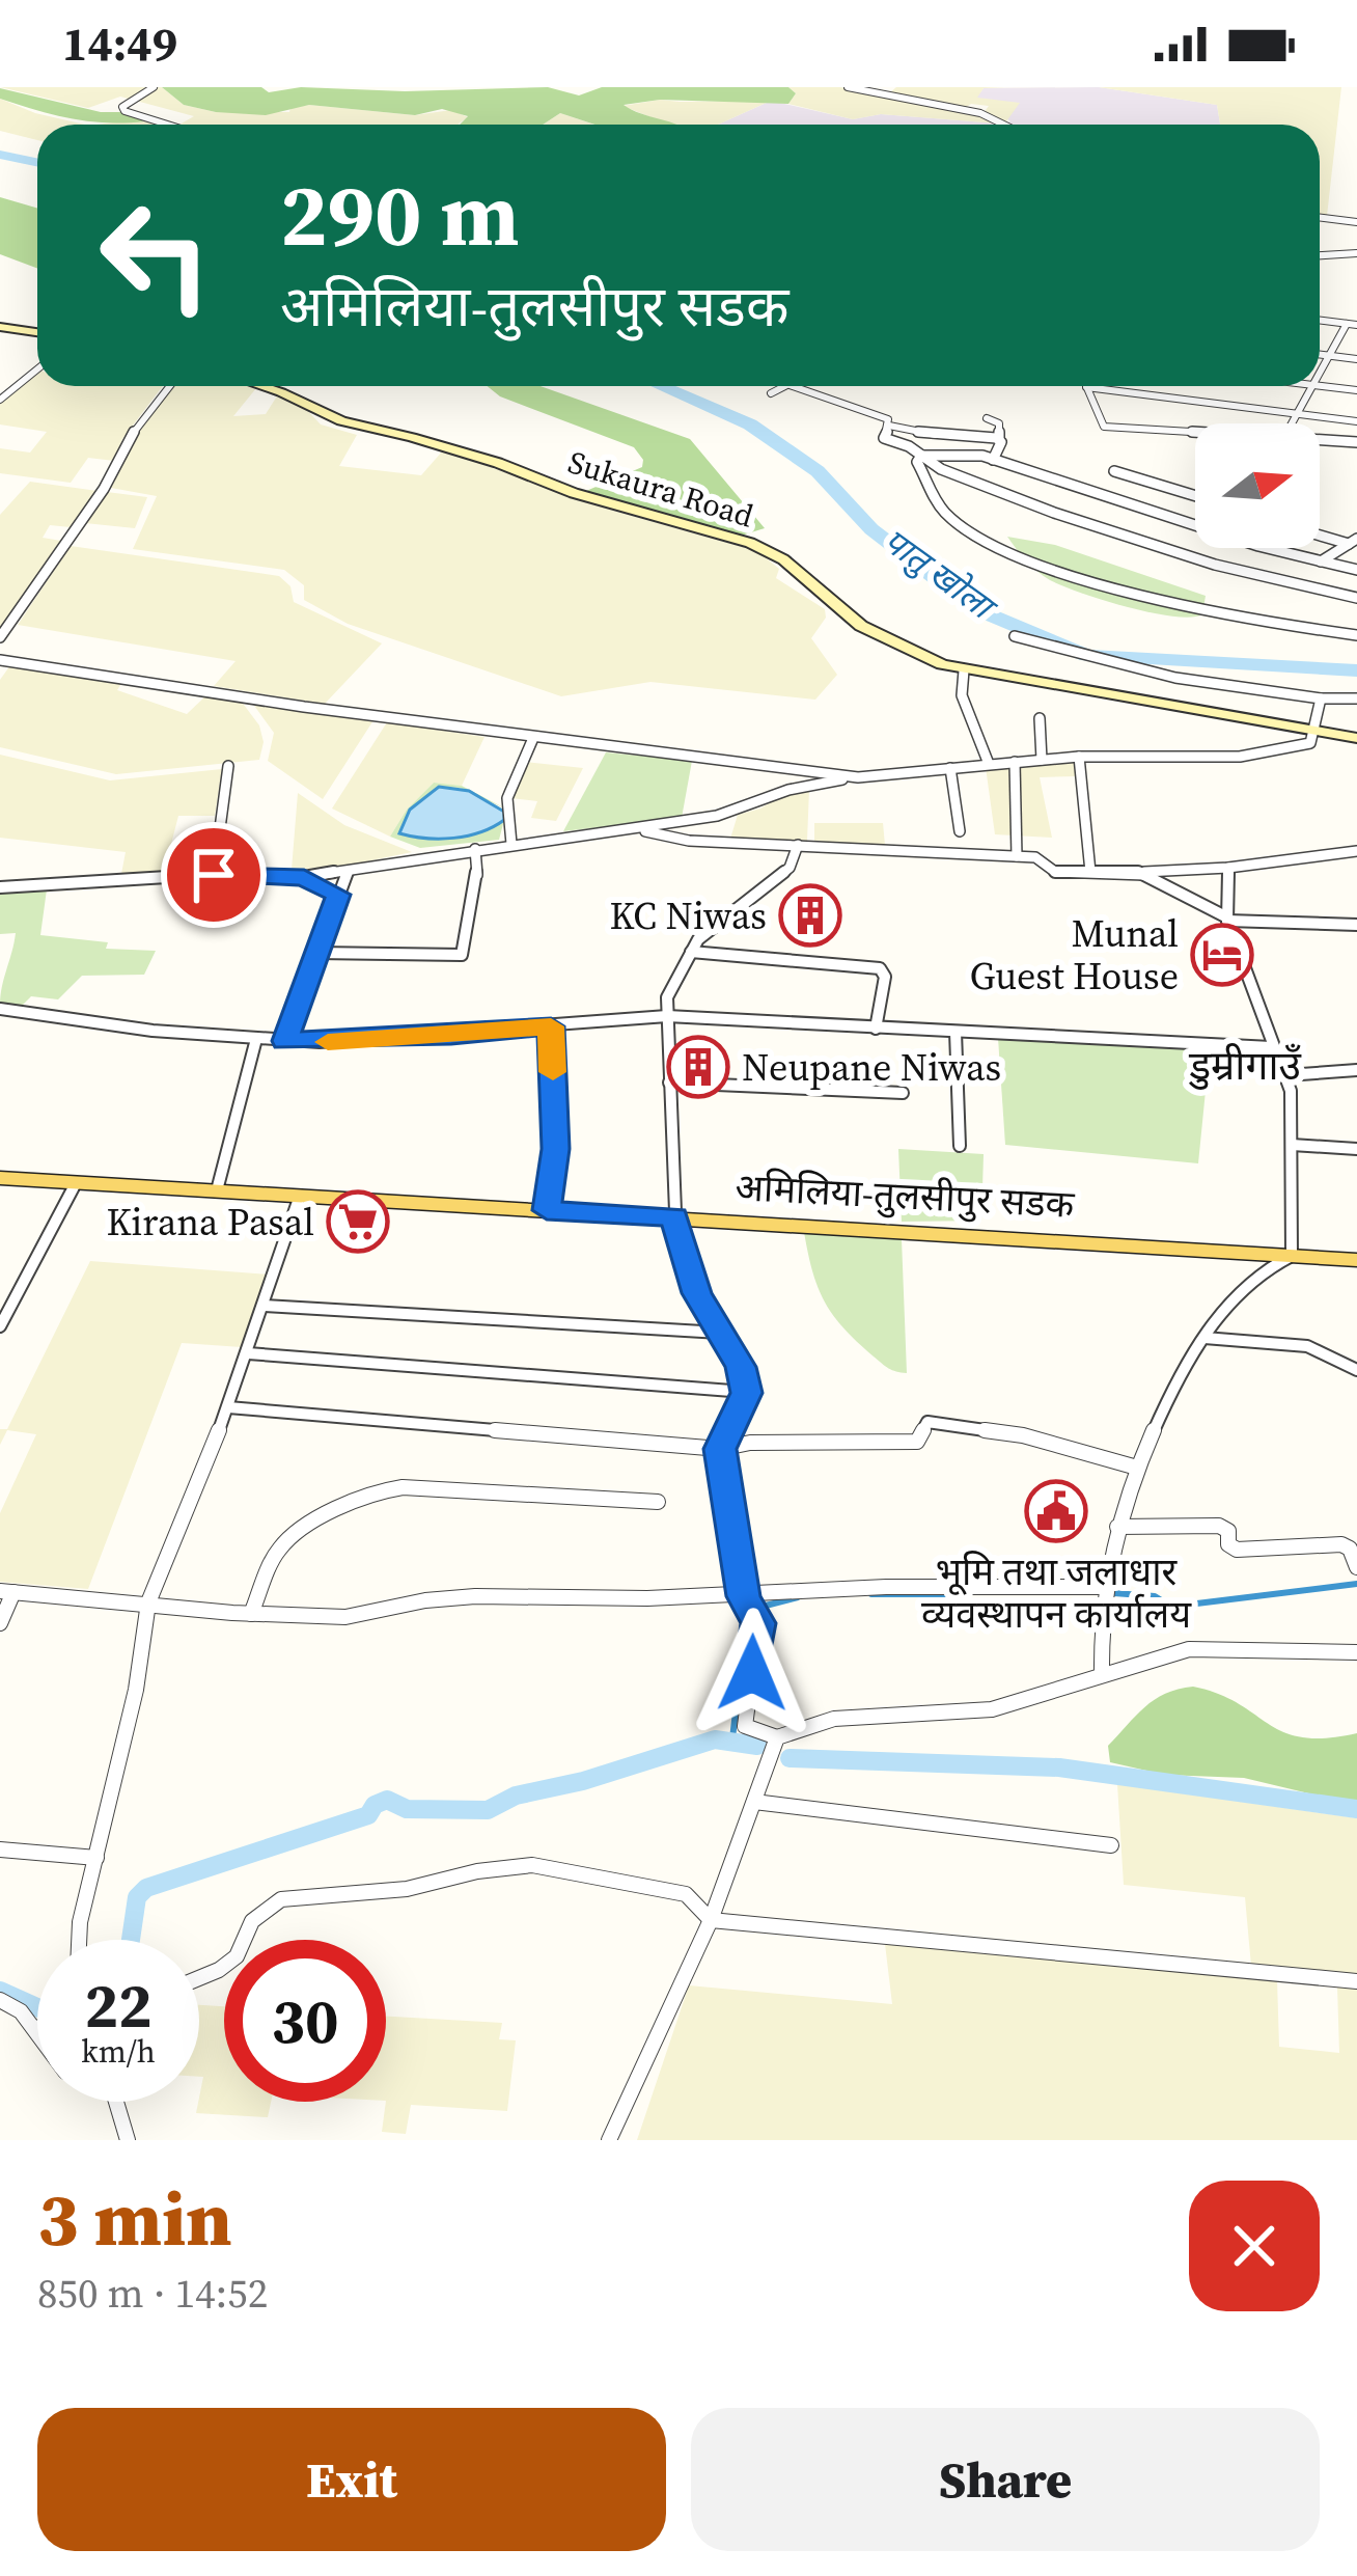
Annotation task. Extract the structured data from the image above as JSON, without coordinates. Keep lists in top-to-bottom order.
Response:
{
  "streets": {
    "main road": ["अमिलिया-तुलसीपुर सडक"],
    "street": ["Sukaura Road"]
  },
  "districts": ["डुम्रीगाउँ"],
  "water": ["पातु खोला"],
  "places": {
    "building": ["KC Niwas", "Neupane Niwas"],
    "hotel": ["Munal Guest House"],
    "supermarket": ["Kirana Pasal"],
    "public building": ["भूमि तथा जलाधार व्यवस्थापन कार्यालय"]
  },
  "north": "right",
  "page": {
    "status": "14:49",
    "turn": ["290 m", "अमिलिया-तुलसीपुर सडक"],
    "speed": "22 km/h",
    "limit": "30",
    "heading": ["3 min", "850 m · 14:52"],
    "buttons": ["Exit", "Share"]
  }
}
